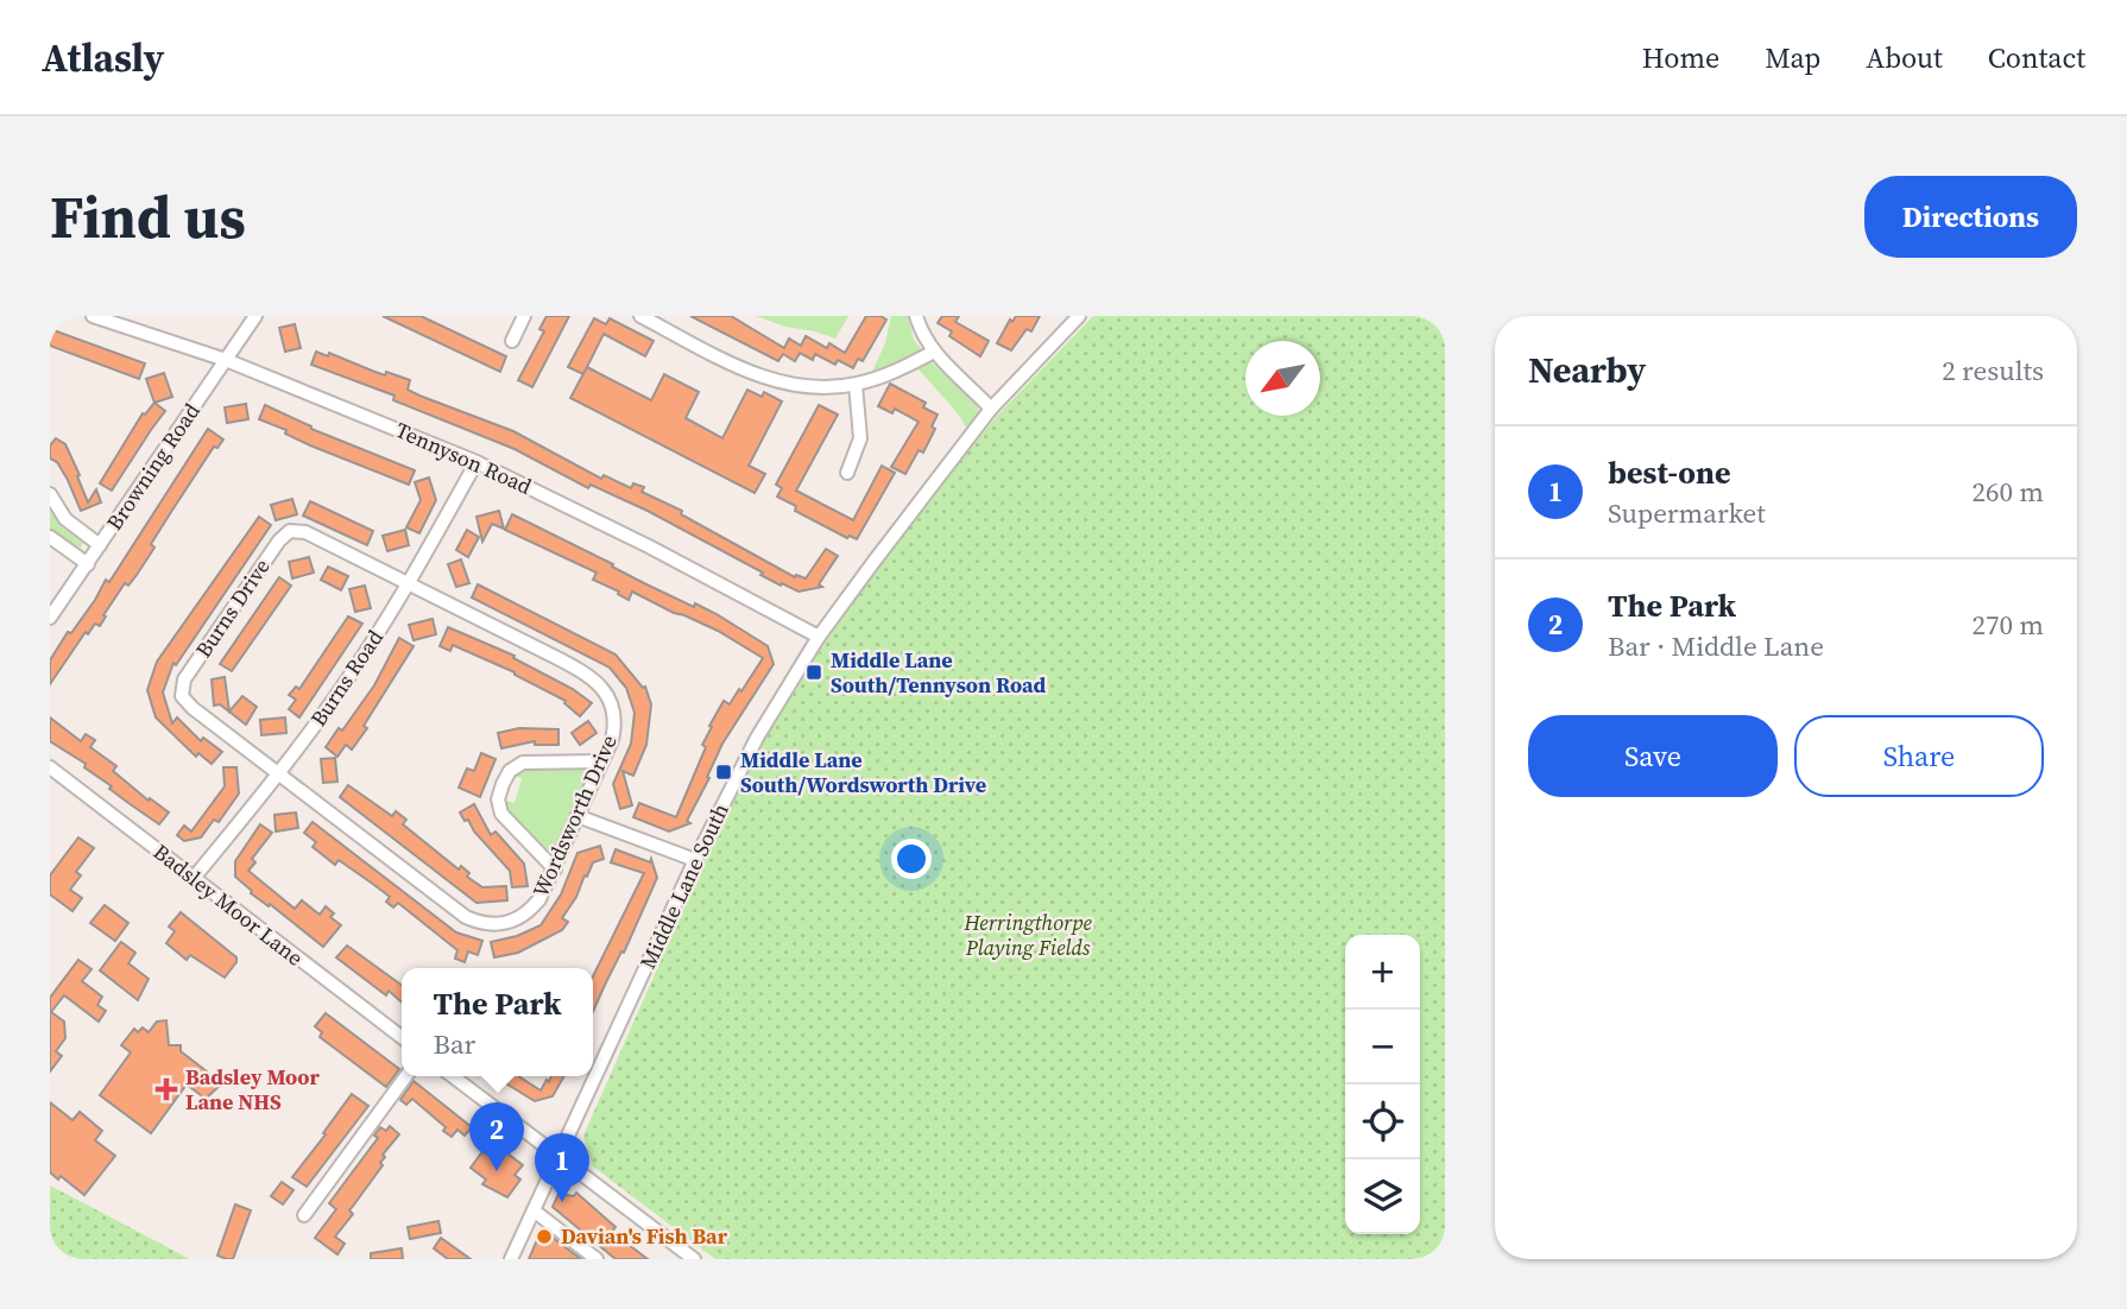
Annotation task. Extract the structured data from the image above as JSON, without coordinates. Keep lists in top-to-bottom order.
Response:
{
  "streets": {
    "street": [
      "Tennyson Road",
      "Browning Road",
      "Burns Drive",
      "Burns Road",
      "Wordsworth Drive",
      "Middle Lane South",
      "Badsley Moor Lane"
    ]
  },
  "crossings": [
    ["Tennyson Road", "Browning Road"],
    ["Tennyson Road", "Burns Road"],
    ["Tennyson Road", "Middle Lane South"],
    ["Burns Drive", "Burns Road"],
    ["Burns Drive", "Wordsworth Drive"],
    ["Burns Road", "Wordsworth Drive"],
    ["Burns Road", "Badsley Moor Lane"]
  ],
  "parks": ["Herringthorpe Playing Fields"],
  "places": {
    "transit": ["Middle Lane South/Tennyson Road", "Middle Lane South/Wordsworth Drive"],
    "health": ["Badsley Moor Lane NHS"],
    "other": ["Davian's Fish Bar"]
  },
  "north": "bottom left",
  "page": {
    "header": "Atlasly",
    "nav": [
      "Home",
      "Map",
      "About",
      "Contact"
    ],
    "buttons": [
      "Directions",
      ["Save", "Share"]
    ],
    "title": "Find us",
    "heading": ["Nearby", "2 results"],
    "list": [
      {
        "mark": "1",
        "name": "best-one",
        "note": "Supermarket",
        "value": "260 m"
      },
      {
        "mark": "2",
        "name": "The Park",
        "note": "Bar · Middle Lane",
        "value": "270 m"
      }
    ],
    "map_buttons": ["+", "−"],
    "popup": ["The Park", "Bar"],
    "pins": ["2", "1"]
  }
}
